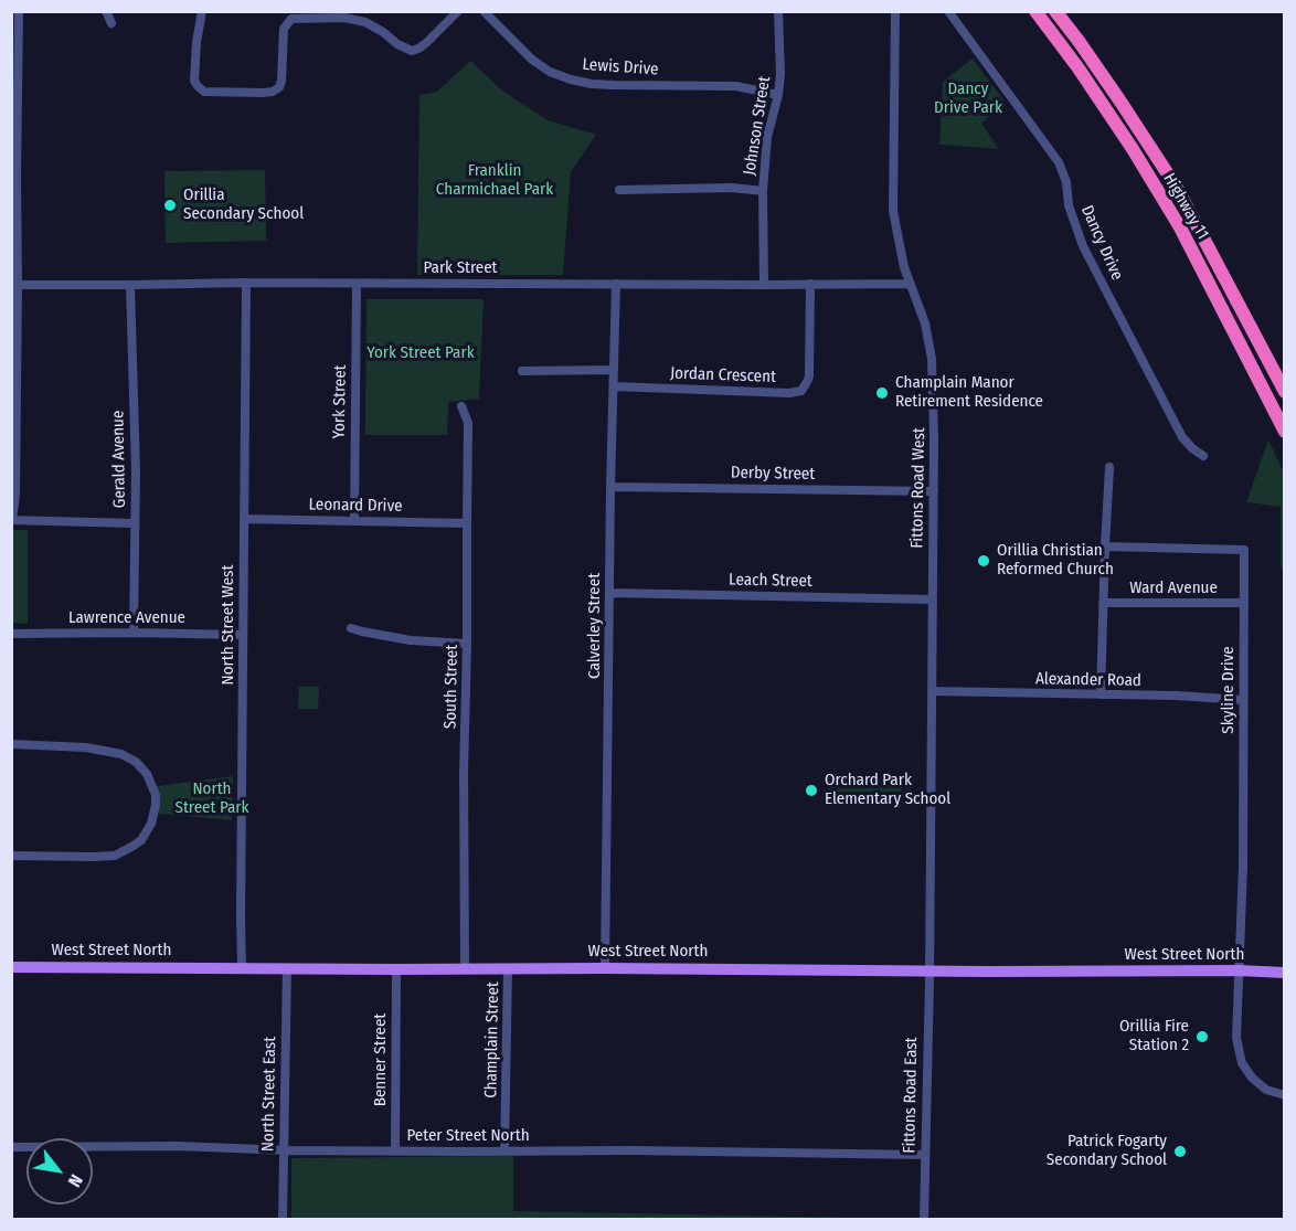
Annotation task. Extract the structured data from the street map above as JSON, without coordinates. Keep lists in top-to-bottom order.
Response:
{
  "streets": {
    "highway": ["Highway 11"],
    "main road": ["West Street North"],
    "street": [
      "Lewis Drive",
      "Johnson Street",
      "Dancy Drive",
      "Park Street",
      "Jordan Crescent",
      "York Street",
      "Gerald Avenue",
      "Derby Street",
      "Fittons Road West",
      "Leonard Drive",
      "Leach Street",
      "Ward Avenue",
      "Lawrence Avenue",
      "North Street West",
      "Calverley Street",
      "Alexander Road",
      "South Street",
      "Skyline Drive",
      "Champlain Street",
      "Benner Street",
      "North Street East",
      "Fittons Road East",
      "Peter Street North"
    ]
  },
  "crossings": [
    ["Lewis Drive", "Johnson Street"],
    ["Johnson Street", "Park Street"],
    ["Park Street", "Jordan Crescent"],
    ["Park Street", "York Street"],
    ["Park Street", "Gerald Avenue"],
    ["Park Street", "Fittons Road West"],
    ["Park Street", "North Street West"],
    ["Park Street", "Calverley Street"],
    ["Jordan Crescent", "Calverley Street"],
    ["York Street", "Leonard Drive"],
    ["Gerald Avenue", "Lawrence Avenue"],
    ["Derby Street", "Fittons Road West"],
    ["Derby Street", "Calverley Street"],
    ["Fittons Road West", "Leach Street"],
    ["Fittons Road West", "Alexander Road"],
    ["Fittons Road West", "West Street North"],
    ["Fittons Road West", "Fittons Road East"],
    ["Leonard Drive", "North Street West"],
    ["Leonard Drive", "South Street"],
    ["Leach Street", "Calverley Street"],
    ["Ward Avenue", "Skyline Drive"],
    ["Lawrence Avenue", "North Street West"],
    ["North Street West", "West Street North"],
    ["Calverley Street", "West Street North"],
    ["Alexander Road", "Skyline Drive"],
    ["South Street", "West Street North"],
    ["Skyline Drive", "West Street North"],
    ["West Street North", "Champlain Street"],
    ["West Street North", "Benner Street"],
    ["West Street North", "North Street East"],
    ["West Street North", "Fittons Road East"],
    ["Champlain Street", "Peter Street North"],
    ["Benner Street", "Peter Street North"],
    ["North Street East", "Peter Street North"],
    ["Fittons Road East", "Peter Street North"]
  ],
  "parks": [
    "Dancy Drive Park",
    "Franklin Charmichael Park",
    "York Street Park",
    "North Street Park"
  ],
  "places": [
    "Orillia Secondary School",
    "Champlain Manor Retirement Residence",
    "Orillia Christian Reformed Church",
    "Orchard Park Elementary School",
    "Orillia Fire Station 2",
    "Patrick Fogarty Secondary School"
  ],
  "north": "bottom right"
}
